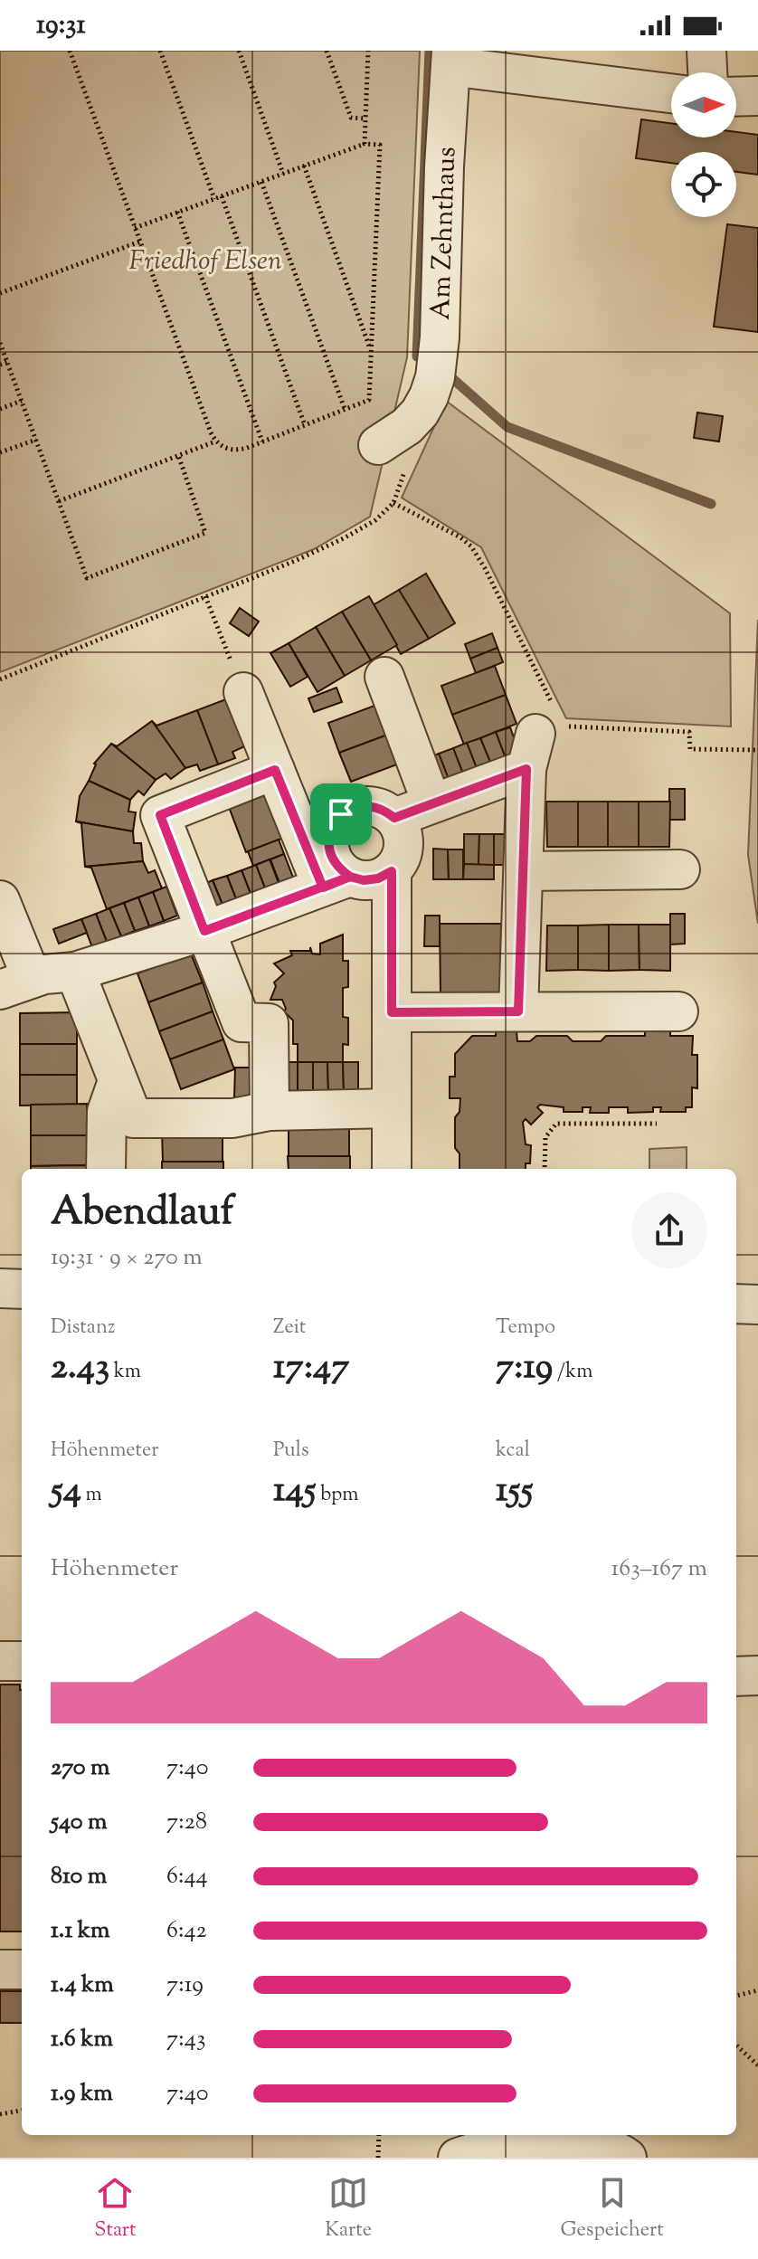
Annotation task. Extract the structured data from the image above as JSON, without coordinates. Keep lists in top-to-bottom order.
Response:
{
  "streets": {
    "street": ["Am Zehnthaus"]
  },
  "parks": ["Friedhof Elsen"],
  "north": "right",
  "page": {
    "status": "19:31",
    "heading": ["Abendlauf", "19:31 · 9 × 270 m"],
    "stats": [
      ["Distanz", "2.43 km"],
      ["Zeit", "17:47"],
      ["Tempo", "7:19 /km"],
      ["Höhenmeter", "54 m"],
      ["Puls", "145 bpm"],
      ["kcal", "155"]
    ],
    "chart": ["Höhenmeter", "163–167 m"],
    "list": [
      {
        "name": "270 m",
        "note": "7:40"
      },
      {
        "name": "540 m",
        "note": "7:28"
      },
      {
        "name": "810 m",
        "note": "6:44"
      },
      {
        "name": "1.1 km",
        "note": "6:42"
      },
      {
        "name": "1.4 km",
        "note": "7:19"
      },
      {
        "name": "1.6 km",
        "note": "7:43"
      },
      {
        "name": "1.9 km",
        "note": "7:40"
      }
    ],
    "tabs": ["Start", "Karte", "Gespeichert"]
  }
}
